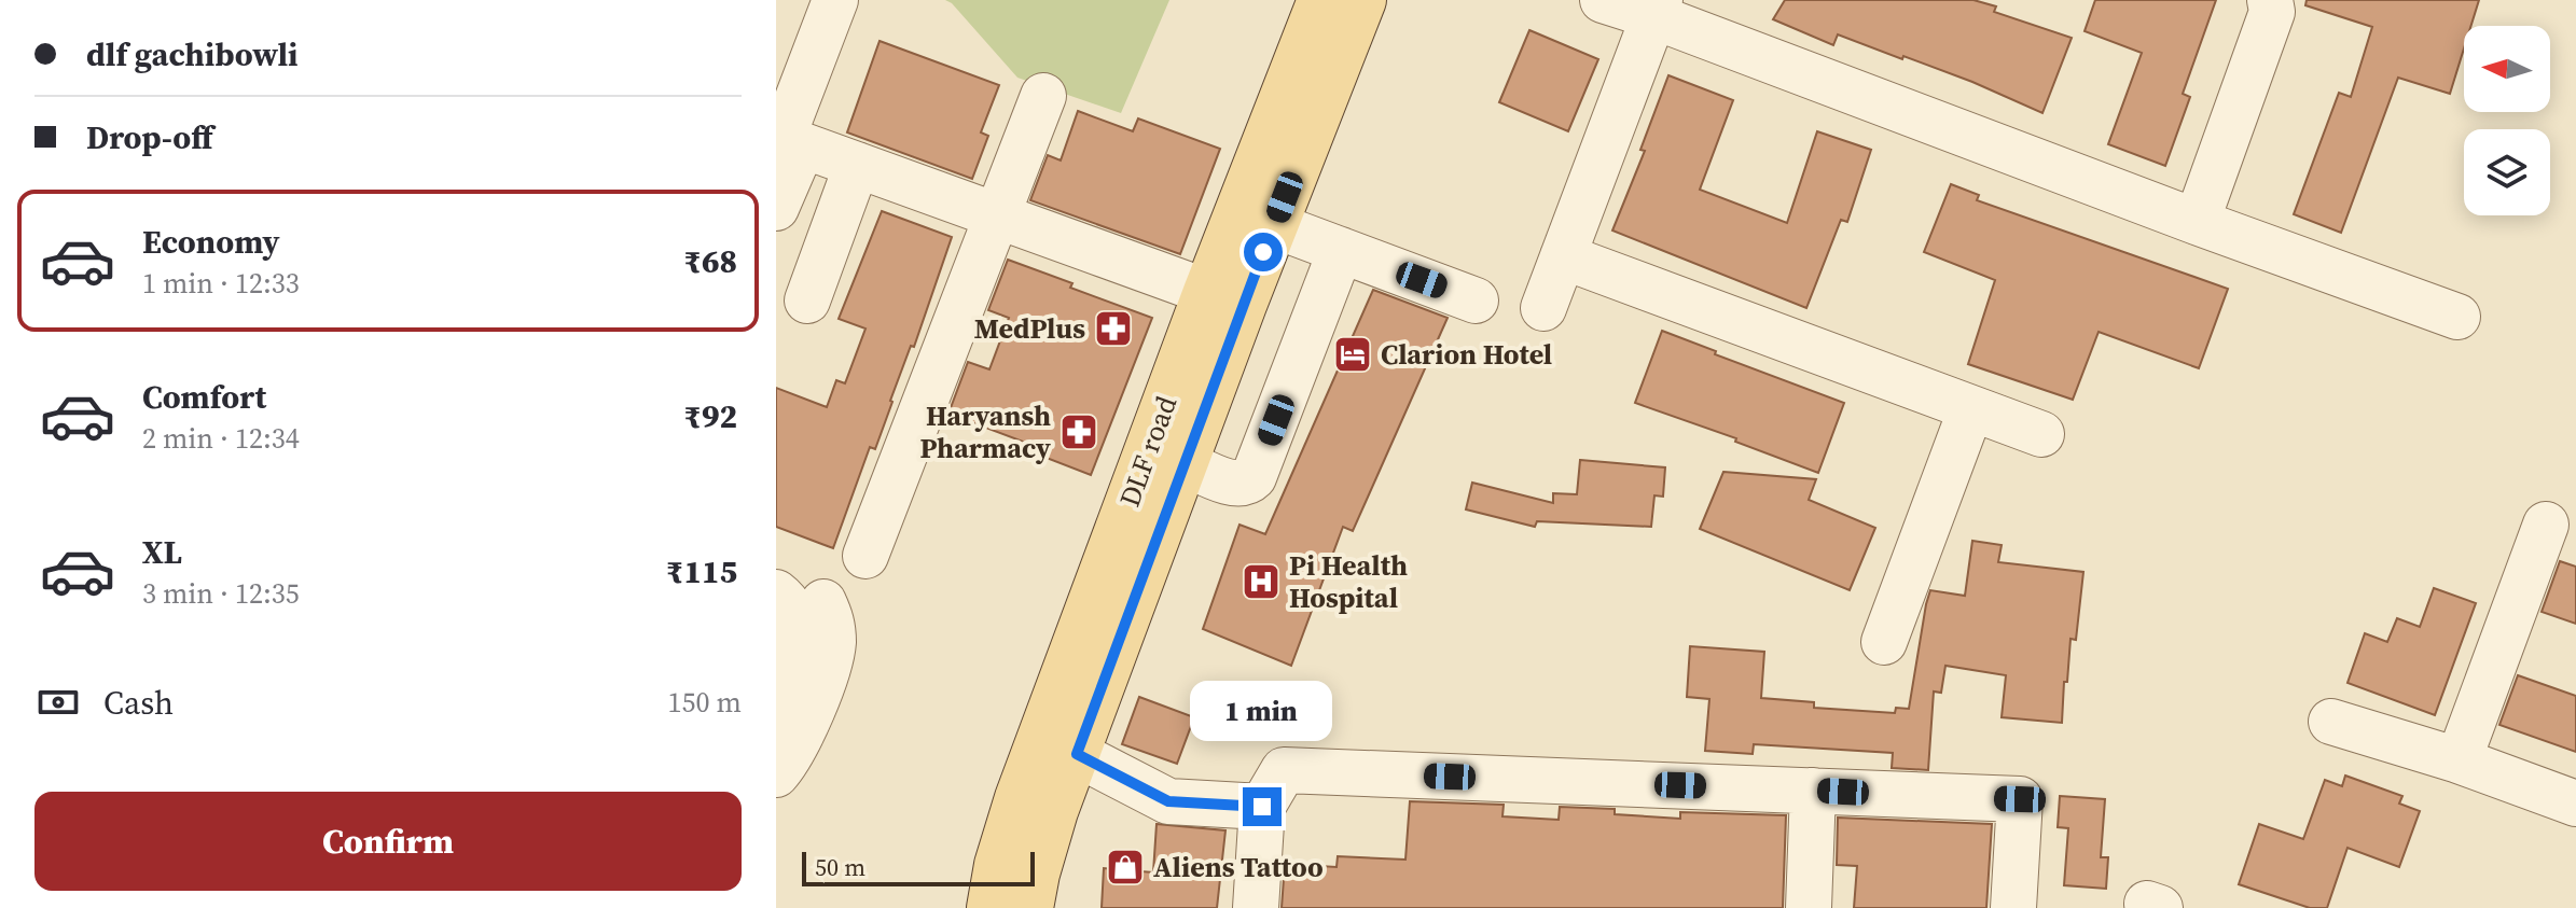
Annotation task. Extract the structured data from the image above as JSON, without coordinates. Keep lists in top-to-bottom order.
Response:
{
  "streets": {
    "main road": ["DLF road"]
  },
  "places": {
    "pharmacy": ["MedPlus", "Haryansh Pharmacy"],
    "hotel": ["Clarion Hotel"],
    "hospital": ["Pi Health Hospital"],
    "shop": ["Aliens Tattoo"]
  },
  "scale_bar": "50 m",
  "north": "left",
  "page": {
    "banner": ["dlf gachibowli", "Drop-off"],
    "list": [
      {
        "name": "Economy",
        "note": "1 min · 12:33",
        "value": "₹68"
      },
      {
        "name": "Comfort",
        "note": "2 min · 12:34",
        "value": "₹92"
      },
      {
        "name": "XL",
        "note": "3 min · 12:35",
        "value": "₹115"
      }
    ],
    "pay": ["Cash", "150 m"],
    "bubble": "1 min",
    "buttons": "Confirm",
    "scale": "50 m"
  }
}
